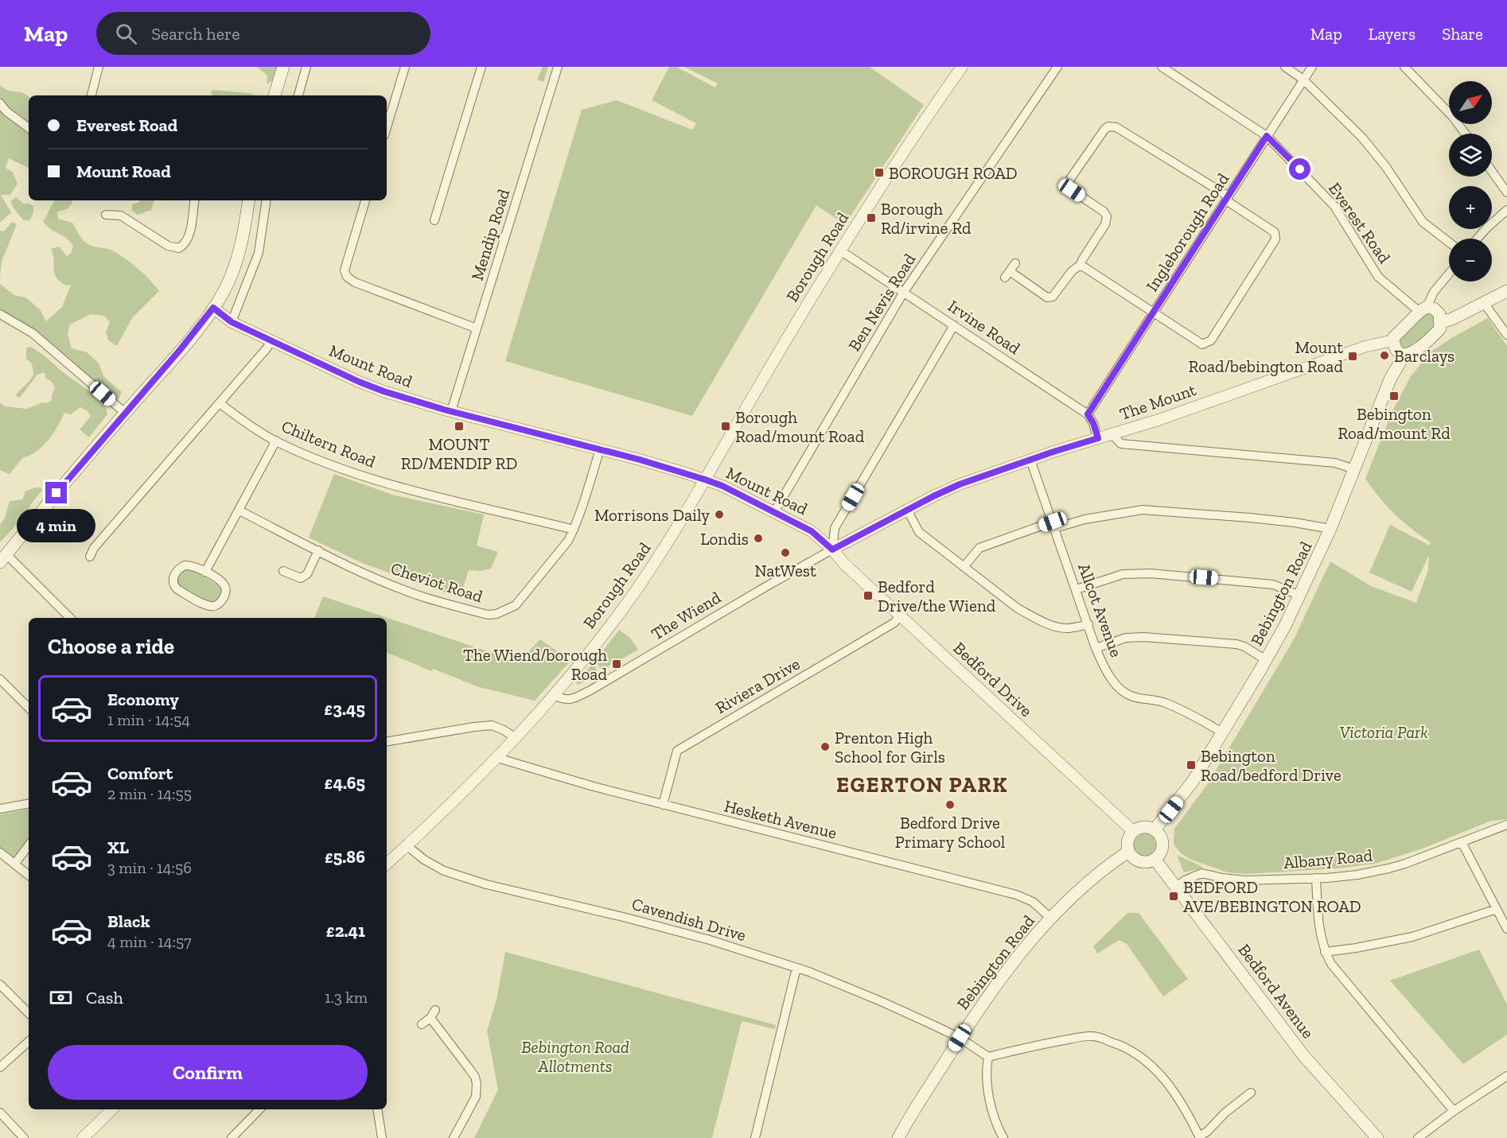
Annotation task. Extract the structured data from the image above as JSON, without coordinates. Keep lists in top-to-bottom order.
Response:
{
  "streets": {
    "main road": ["Bebington Road", "Bedford Avenue"],
    "street": [
      "Everest Road",
      "Ingleborough Road",
      "Mendip Road",
      "Borough Road",
      "Ben Nevis Road",
      "Irvine Road",
      "Mount Road",
      "The Mount",
      "Chiltern Road",
      "Cheviot Road",
      "Allcot Avenue",
      "The Wiend",
      "Bedford Drive",
      "Riviera Drive",
      "Hesketh Avenue",
      "Albany Road",
      "Cavendish Drive"
    ]
  },
  "crossings": [
    ["Everest Road", "Ingleborough Road"],
    ["Ingleborough Road", "Irvine Road"],
    ["Mendip Road", "Mount Road"],
    ["Borough Road", "Irvine Road"],
    ["Borough Road", "Mount Road"],
    ["Borough Road", "The Wiend"],
    ["Borough Road", "Hesketh Avenue"],
    ["Borough Road", "Cavendish Drive"],
    ["Ben Nevis Road", "Irvine Road"],
    ["Ben Nevis Road", "Mount Road"],
    ["Mount Road", "The Mount"],
    ["Mount Road", "Cheviot Road"],
    ["Mount Road", "The Wiend"],
    ["Mount Road", "Bedford Drive"],
    ["The Mount", "Allcot Avenue"],
    ["The Mount", "The Wiend"],
    ["The Mount", "Bedford Drive"],
    ["Chiltern Road", "Cheviot Road"],
    ["Bebington Road", "Allcot Avenue"],
    ["Bebington Road", "Bedford Drive"],
    ["Bebington Road", "Hesketh Avenue"],
    ["Bebington Road", "Cavendish Drive"],
    ["Bebington Road", "Bedford Avenue"],
    ["The Wiend", "Bedford Drive"],
    ["Bedford Drive", "Riviera Drive"],
    ["Bedford Drive", "Bedford Avenue"],
    ["Riviera Drive", "Hesketh Avenue"],
    ["Albany Road", "Bedford Avenue"]
  ],
  "districts": ["EGERTON PARK"],
  "parks": ["Victoria Park", "Bebington Road Allotments"],
  "places": {
    "transit": [
      "BOROUGH ROAD",
      "Borough Rd/irvine Rd",
      "Mount Road/bebington Road",
      "Bebington Road/mount Rd",
      "MOUNT RD/MENDIP RD",
      "Borough Road/mount Road",
      "Bedford Drive/the Wiend",
      "The Wiend/borough Road",
      "Bebington Road/bedford Drive",
      "BEDFORD AVE/BEBINGTON ROAD"
    ],
    "other": [
      "Barclays",
      "Morrisons Daily",
      "Londis",
      "NatWest",
      "Prenton High School for Girls",
      "Bedford Drive Primary School"
    ]
  },
  "north": "top right",
  "page": {
    "header": "Map",
    "search": "Search here",
    "nav": ["Map", "Layers", "Share"],
    "map_buttons": ["+", "−"],
    "banner": ["Everest Road", "Mount Road"],
    "bubble": "4 min",
    "heading": "Choose a ride",
    "list": [
      {
        "name": "Economy",
        "note": "1 min · 14:54",
        "value": "£3.45"
      },
      {
        "name": "Comfort",
        "note": "2 min · 14:55",
        "value": "£4.65"
      },
      {
        "name": "XL",
        "note": "3 min · 14:56",
        "value": "£5.86"
      },
      {
        "name": "Black",
        "note": "4 min · 14:57",
        "value": "£2.41"
      }
    ],
    "pay": ["Cash", "1.3 km"],
    "buttons": "Confirm"
  }
}
